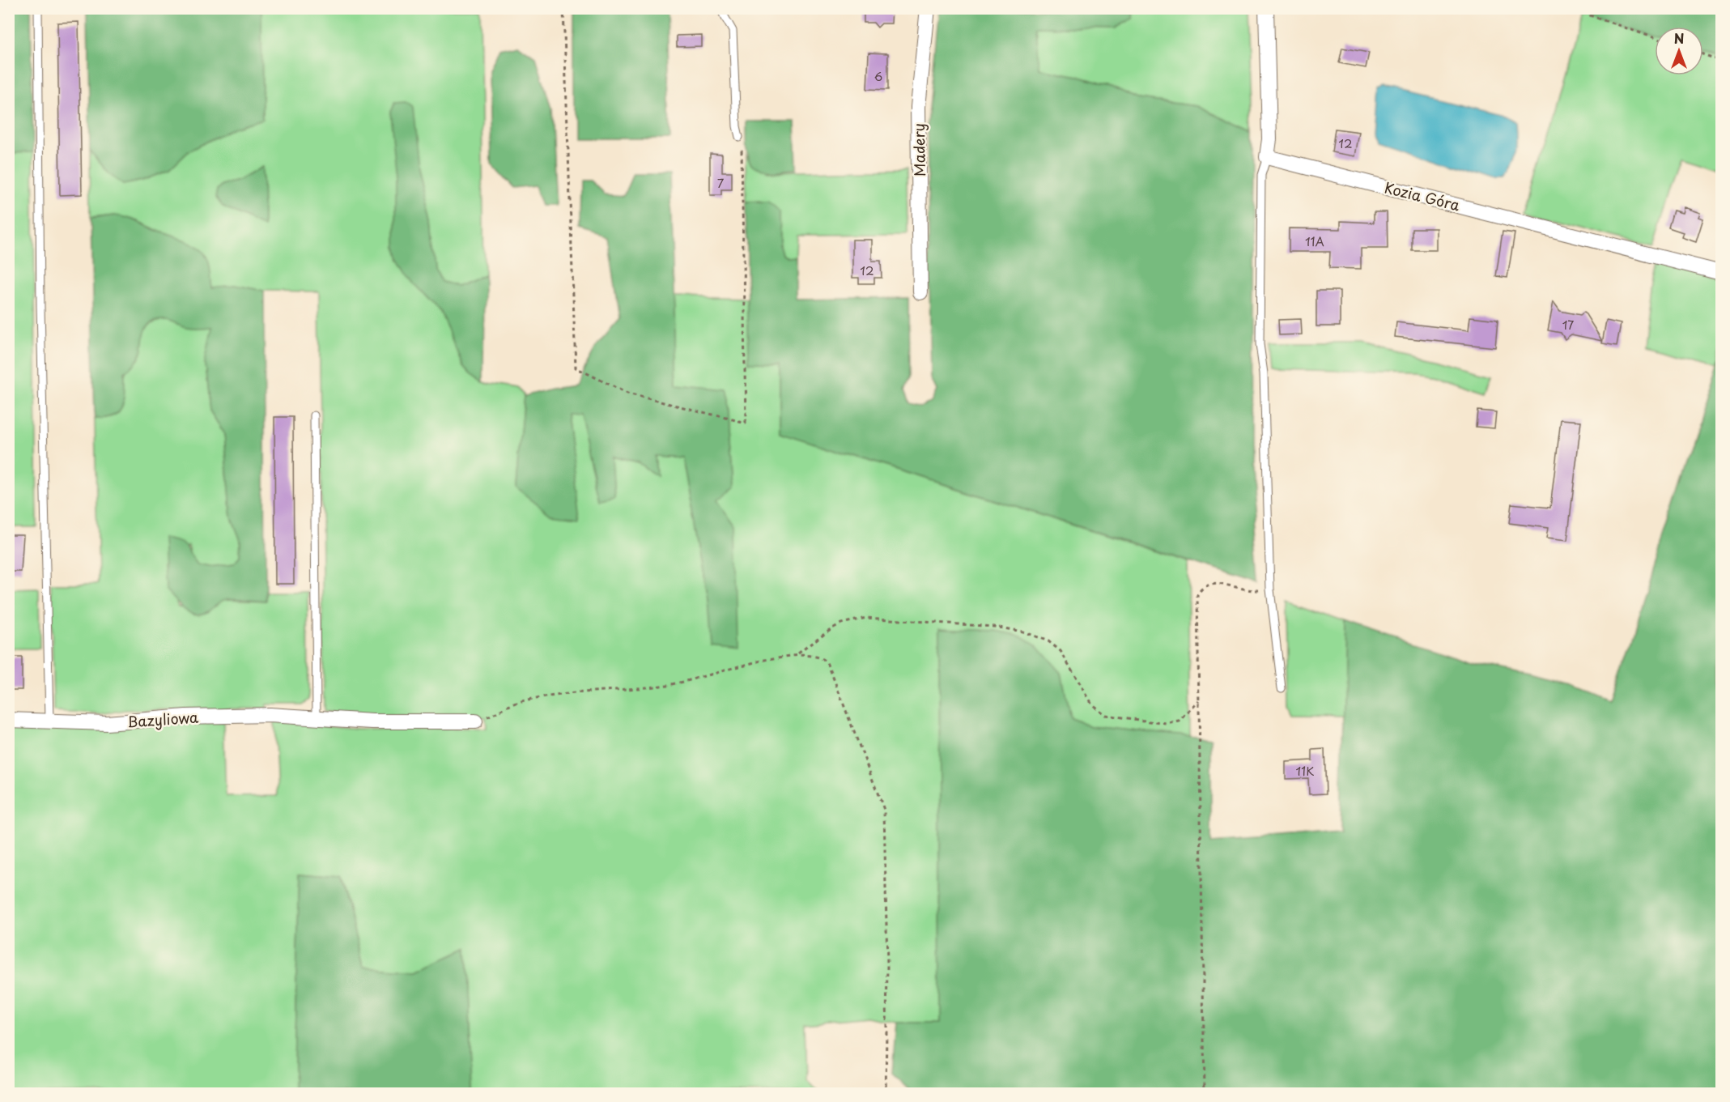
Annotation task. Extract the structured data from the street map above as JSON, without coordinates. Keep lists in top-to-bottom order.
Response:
{
  "streets": {
    "street": ["Madery", "Kozia Góra", "Bazyliowa"]
  },
  "house_numbers": [
    "6",
    "12",
    "7",
    "11A",
    "12",
    "17",
    "11K"
  ],
  "north": "top"
}
